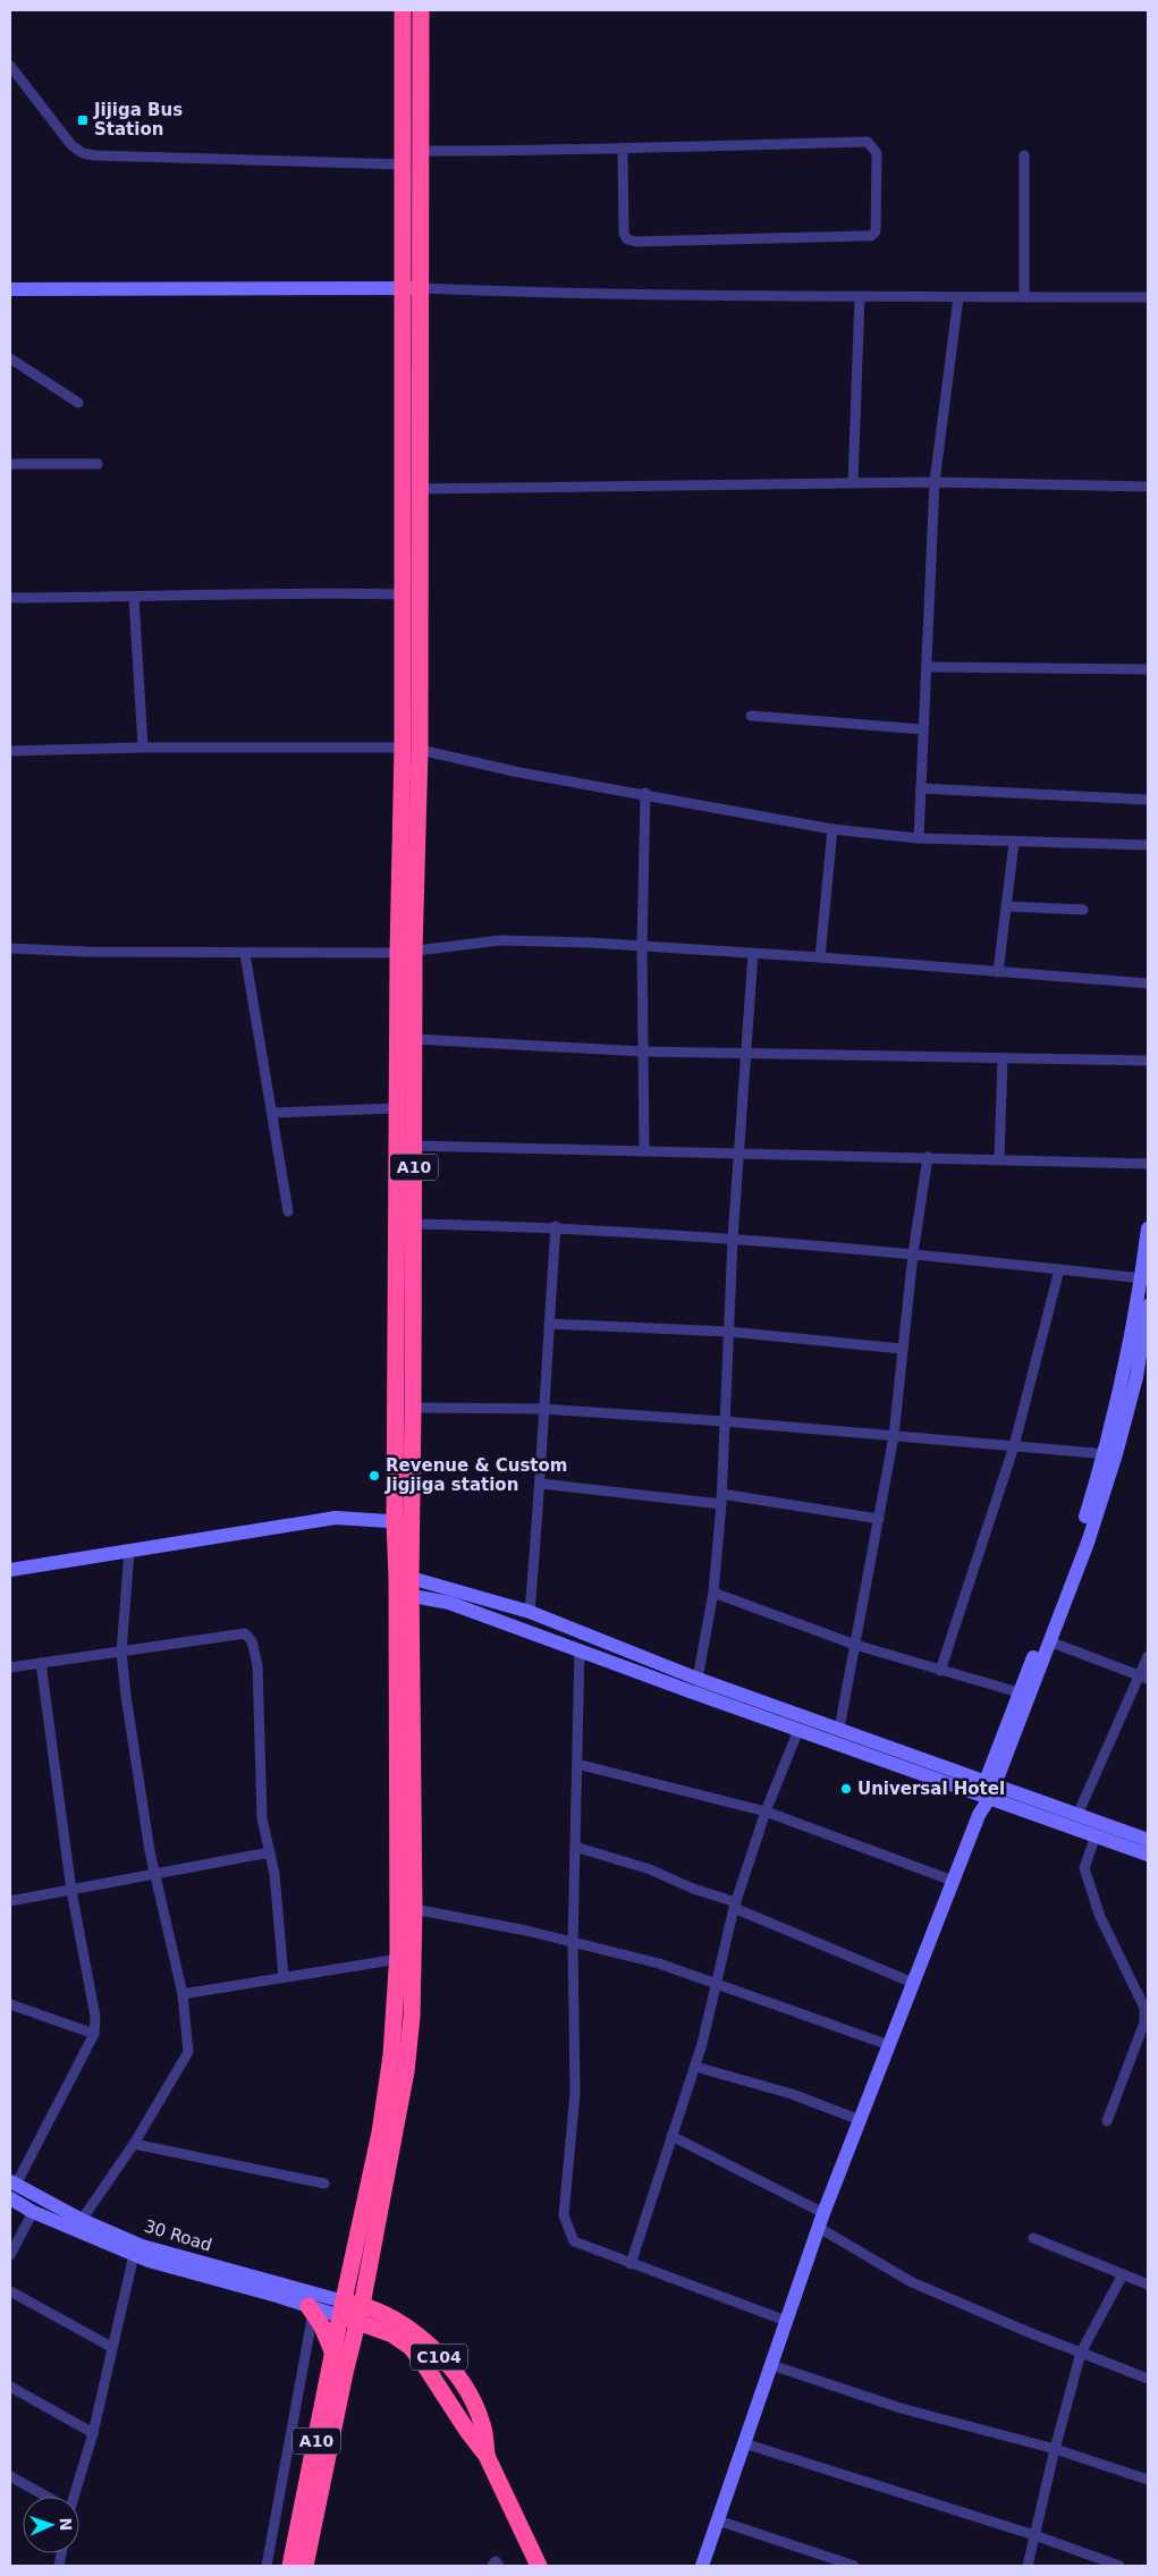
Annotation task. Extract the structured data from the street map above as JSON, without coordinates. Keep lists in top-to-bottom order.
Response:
{
  "streets": {
    "highway": ["A10", "C104"],
    "main road": ["30 Road"]
  },
  "crossings": [
    ["A10", "30 Road"],
    ["A10", "C104"],
    ["30 Road", "C104"]
  ],
  "places": {
    "transit": ["Jijiga Bus Station"],
    "other": ["Revenue & Custom Jigjiga station", "Universal Hotel"]
  },
  "north": "right"
}
